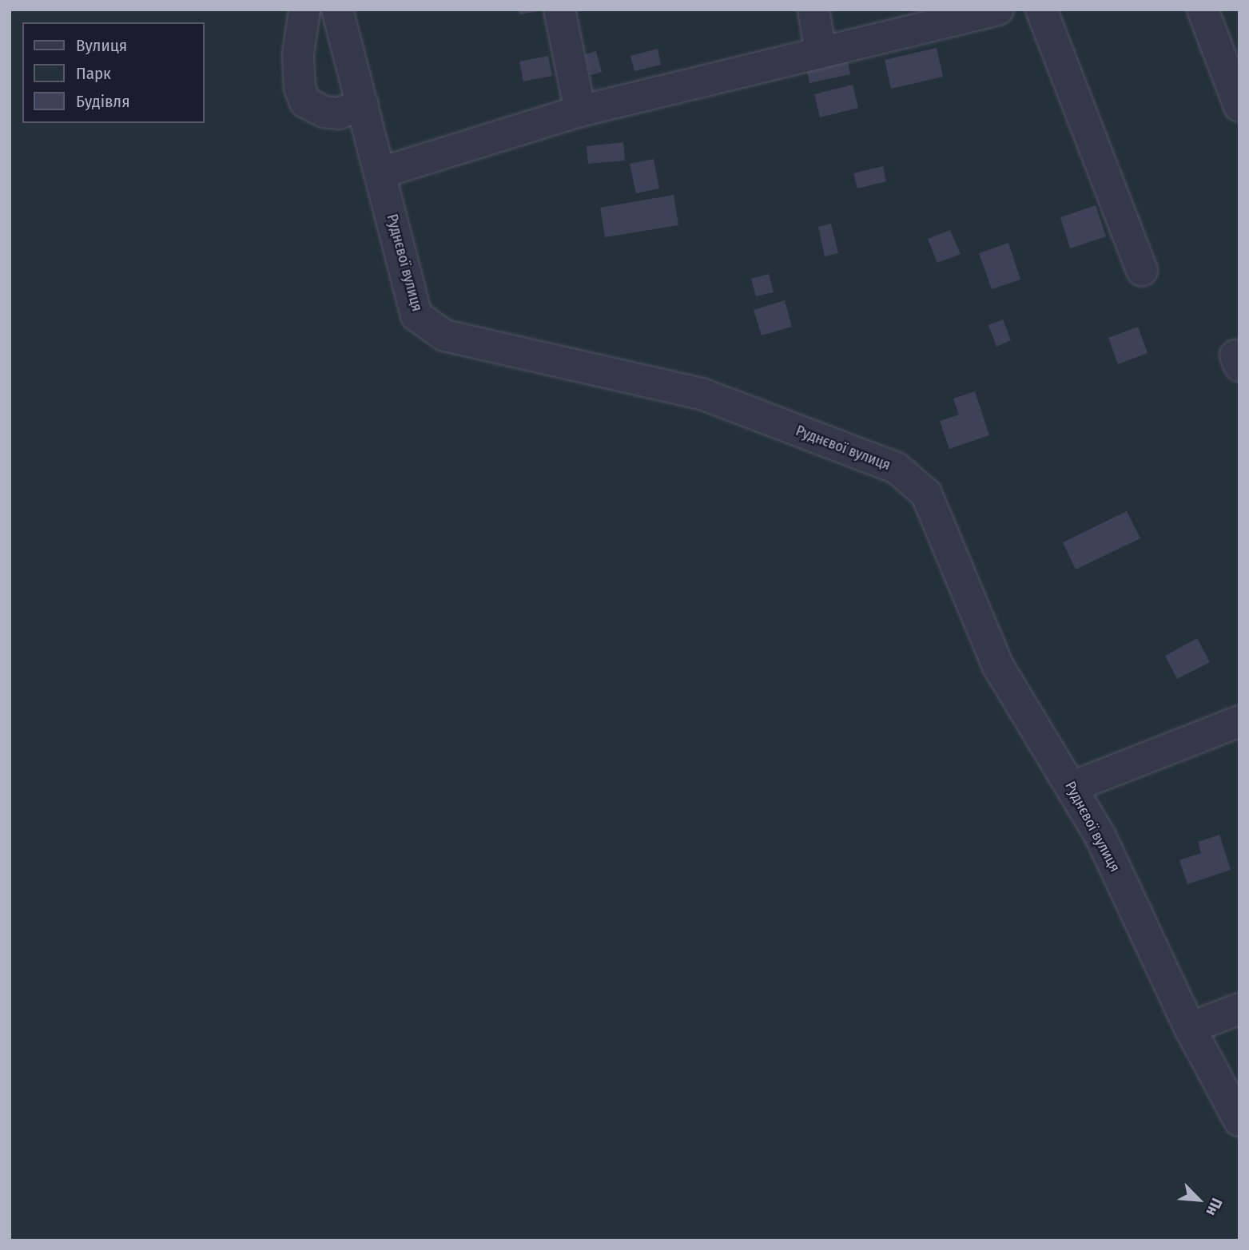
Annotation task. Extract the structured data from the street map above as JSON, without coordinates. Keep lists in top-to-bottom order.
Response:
{
  "streets": {
    "street": ["Руднєвої вулиця"]
  },
  "legend": ["Вулиця", "Парк", "Будівля"],
  "north": "bottom right"
}
